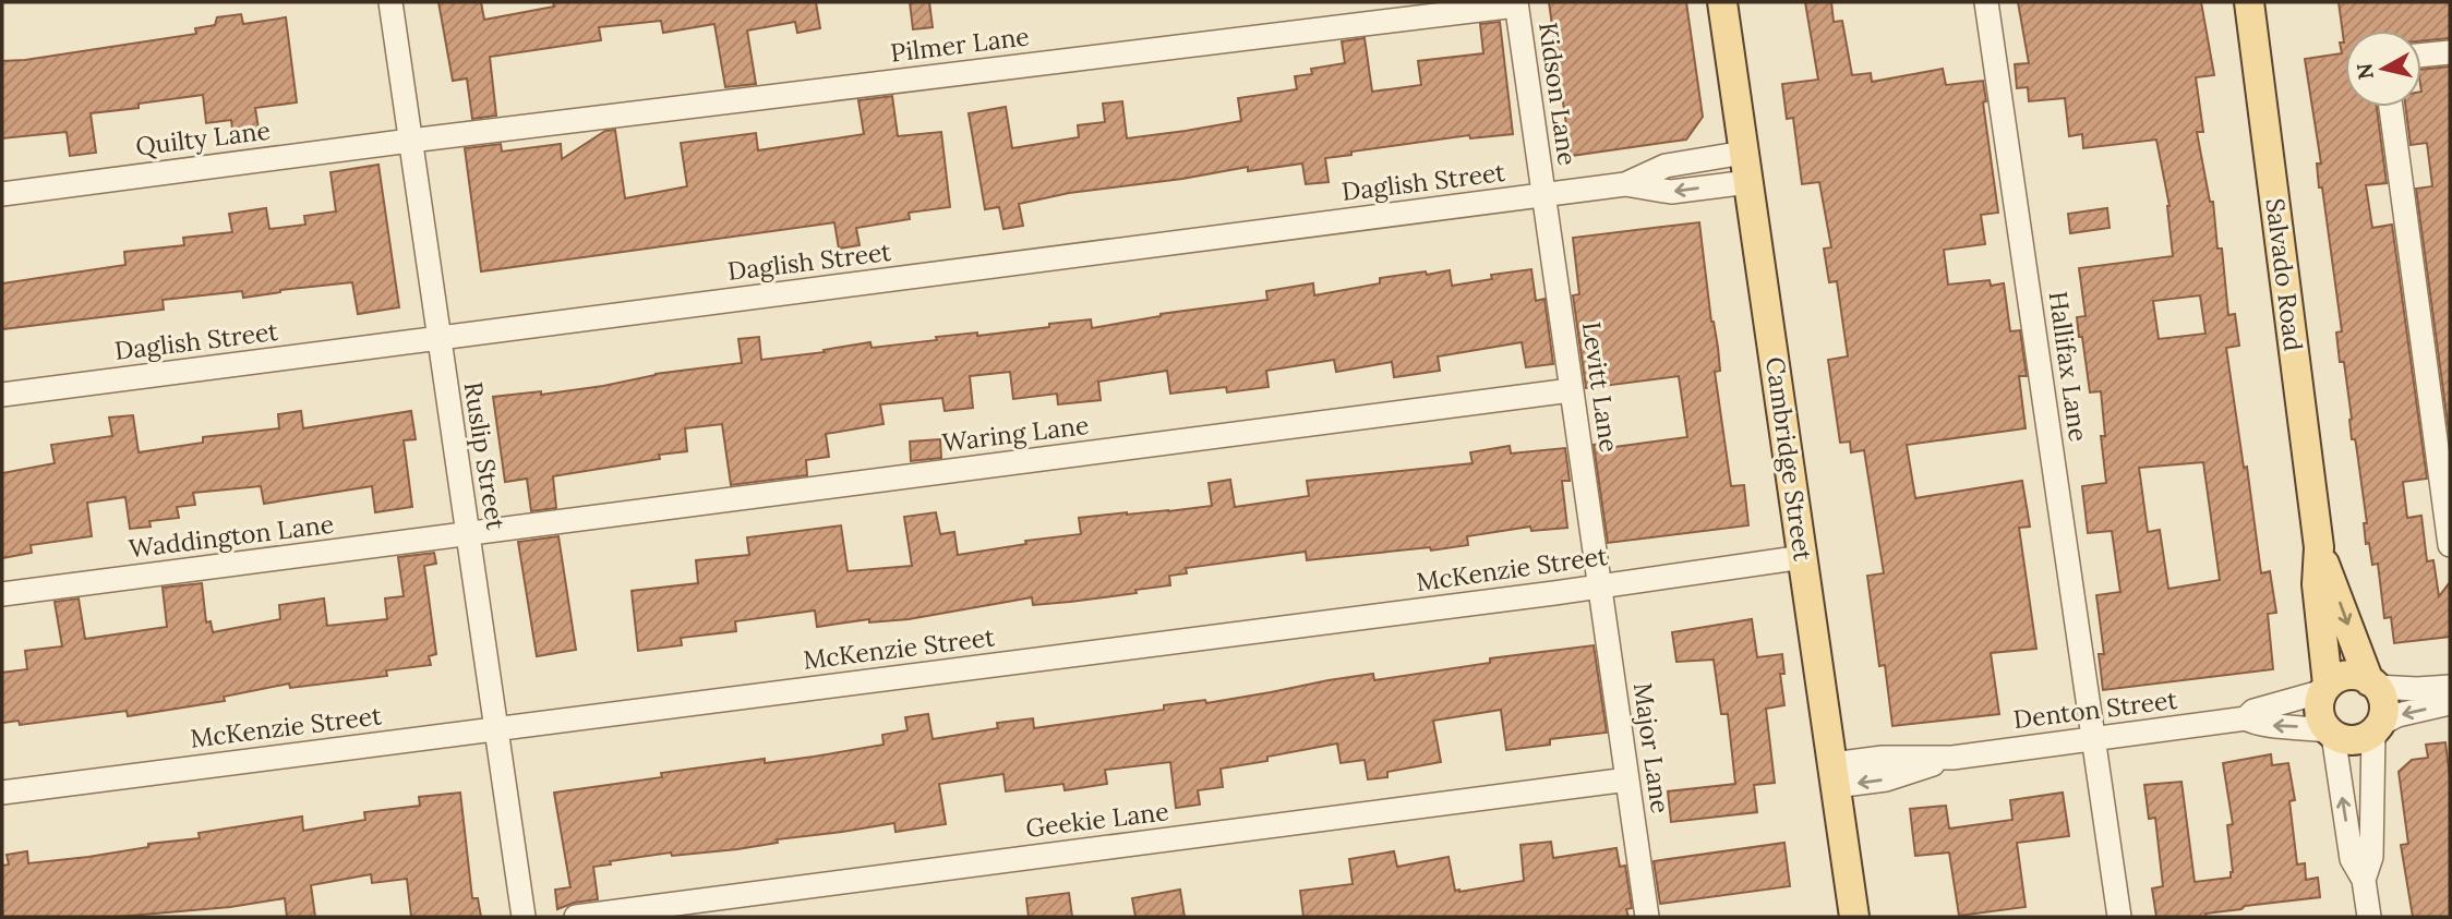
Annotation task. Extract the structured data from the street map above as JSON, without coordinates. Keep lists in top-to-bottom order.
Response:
{
  "streets": {
    "main road": ["Salvado Road", "Cambridge Street"],
    "street": [
      "Pilmer Lane",
      "Kidson Lane",
      "Quilty Lane",
      "Daglish Street",
      "Hallifax Lane",
      "Levitt Lane",
      "Waring Lane",
      "Ruslip Street",
      "Waddington Lane",
      "McKenzie Street",
      "Denton Street",
      "Major Lane",
      "Geekie Lane"
    ]
  },
  "crossings": [
    ["Pilmer Lane", "Kidson Lane"],
    ["Pilmer Lane", "Quilty Lane"],
    ["Pilmer Lane", "Ruslip Street"],
    ["Kidson Lane", "Daglish Street"],
    ["Kidson Lane", "Levitt Lane"],
    ["Quilty Lane", "Ruslip Street"],
    ["Daglish Street", "Levitt Lane"],
    ["Daglish Street", "Ruslip Street"],
    ["Daglish Street", "Cambridge Street"],
    ["Salvado Road", "Denton Street"],
    ["Hallifax Lane", "Denton Street"],
    ["Levitt Lane", "Waring Lane"],
    ["Levitt Lane", "McKenzie Street"],
    ["Levitt Lane", "Major Lane"],
    ["Waring Lane", "Ruslip Street"],
    ["Waring Lane", "Waddington Lane"],
    ["Ruslip Street", "Waddington Lane"],
    ["Ruslip Street", "McKenzie Street"],
    ["Cambridge Street", "McKenzie Street"],
    ["Cambridge Street", "Denton Street"],
    ["McKenzie Street", "Major Lane"],
    ["Major Lane", "Geekie Lane"]
  ],
  "north": "left"
}
